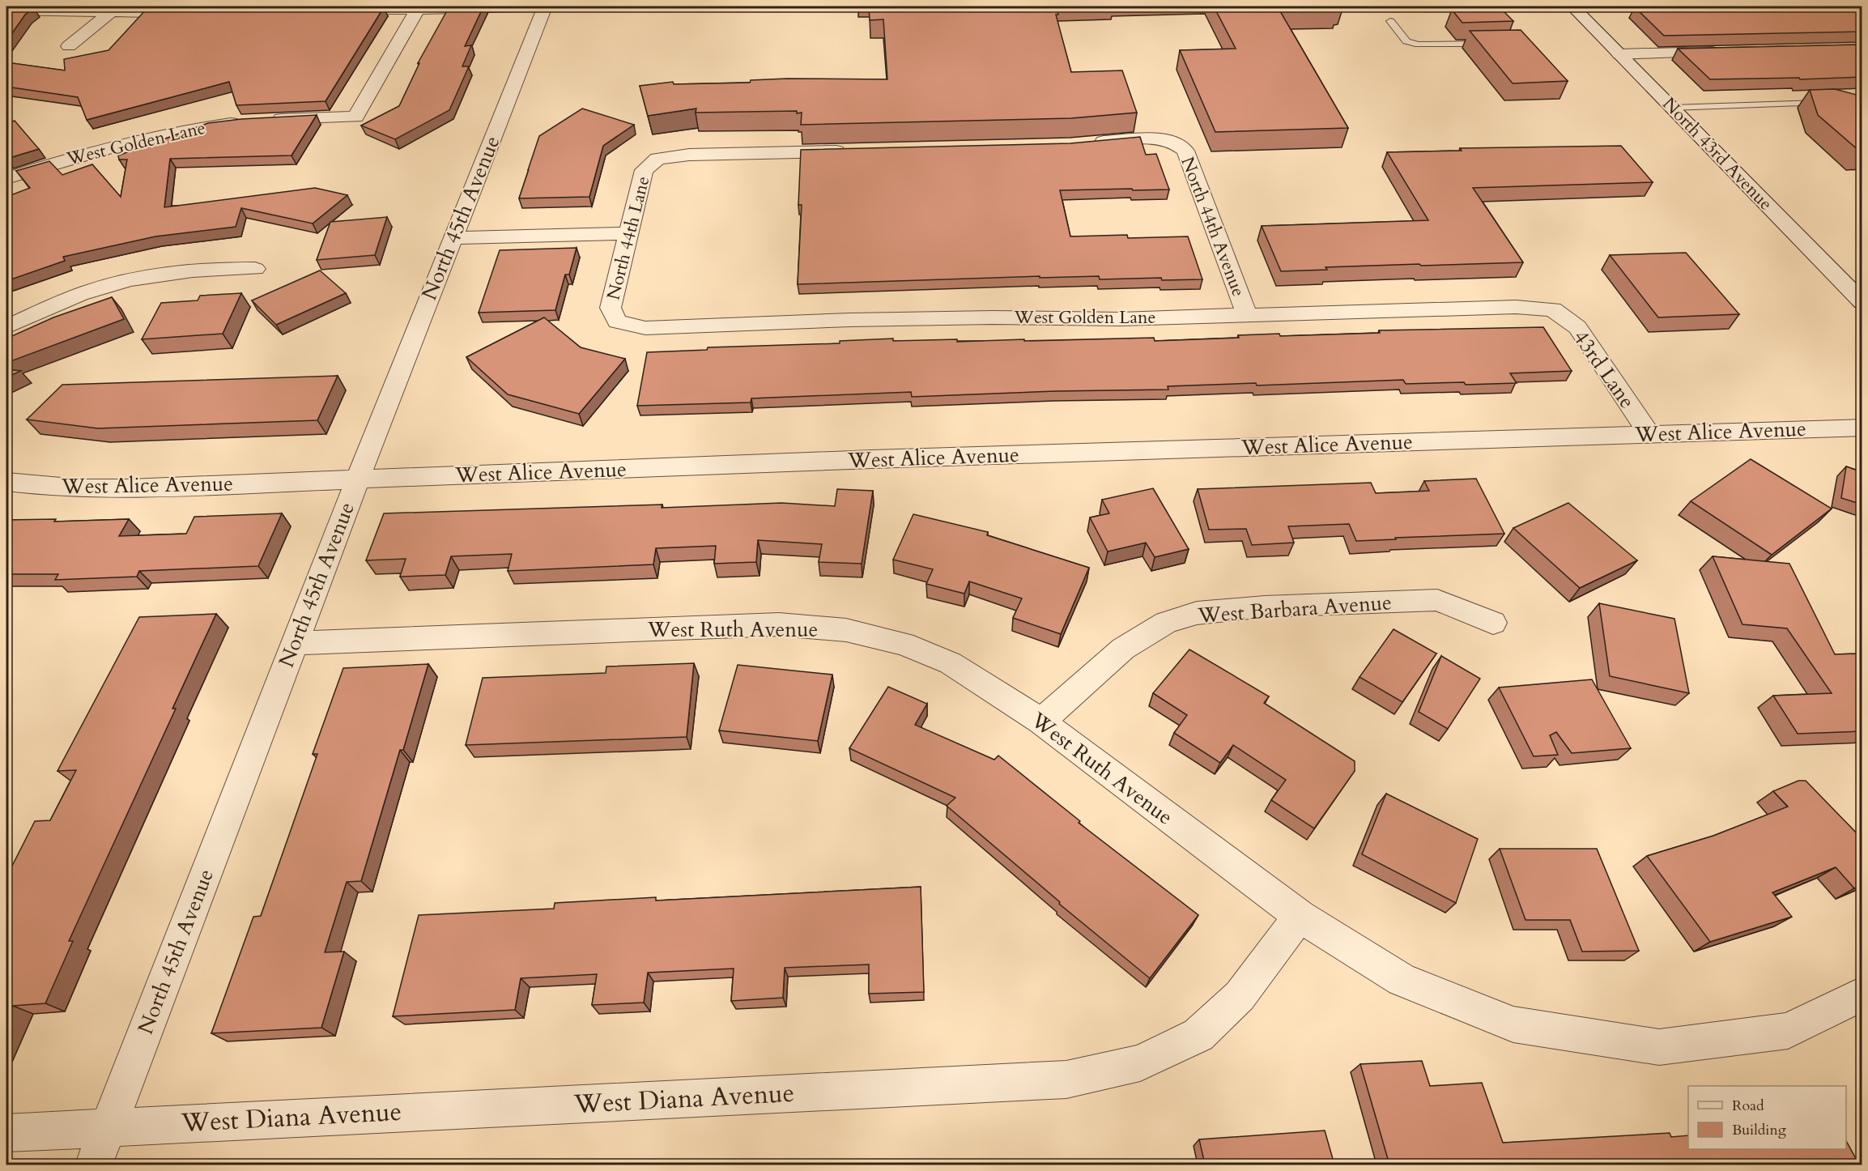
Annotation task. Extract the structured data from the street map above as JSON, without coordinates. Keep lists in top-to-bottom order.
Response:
{
  "streets": {
    "street": [
      "West Golden Lane",
      "North 43rd Avenue",
      "North 45th Avenue",
      "North 44th Avenue",
      "North 44th Lane",
      "43rd Lane",
      "West Alice Avenue",
      "West Barbara Avenue",
      "West Ruth Avenue",
      "West Diana Avenue"
    ]
  },
  "crossings": [
    ["West Golden Lane", "North 44th Avenue"],
    ["West Golden Lane", "North 44th Lane"],
    ["West Golden Lane", "43rd Lane"],
    ["North 45th Avenue", "West Alice Avenue"],
    ["North 45th Avenue", "West Ruth Avenue"],
    ["North 45th Avenue", "West Diana Avenue"],
    ["43rd Lane", "West Alice Avenue"],
    ["West Barbara Avenue", "West Ruth Avenue"],
    ["West Ruth Avenue", "West Diana Avenue"]
  ],
  "legend": ["Road", "Building"]
}
